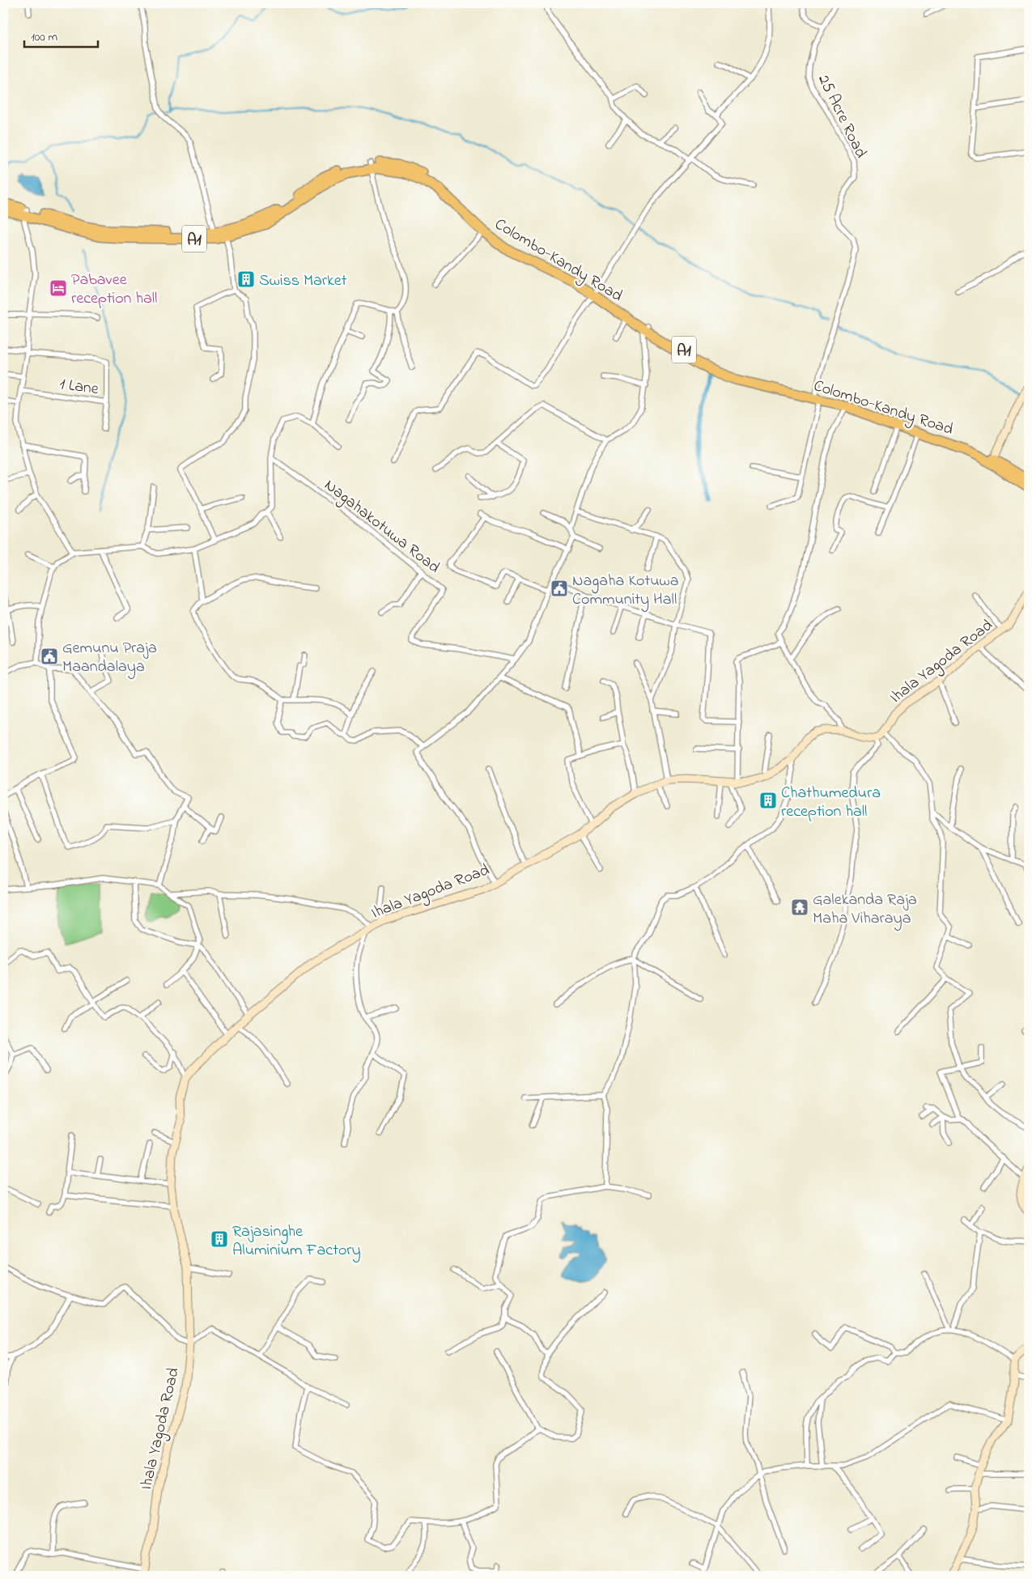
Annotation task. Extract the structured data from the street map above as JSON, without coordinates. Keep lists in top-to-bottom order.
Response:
{
  "streets": {
    "highway": ["A1", "Colombo-Kandy Road"],
    "street": [
      "25 Acre Road",
      "1 Lane",
      "Nagahakotuwa Road",
      "Ihala Yagoda Road"
    ]
  },
  "crossings": [
    ["25 Acre Road", "Colombo-Kandy Road"]
  ],
  "places": {
    "building": ["Swiss Market", "Chathumedura reception hall", "Rajasinghe Aluminium Factory"],
    "hotel": ["Pabavee reception hall"],
    "public building": ["Nagaha Kotuwa Community Hall", "Gemunu Praja Maandalaya"],
    "temple": ["Galekanda Raja Maha Viharaya"]
  },
  "scale_bar": "100 m"
}
